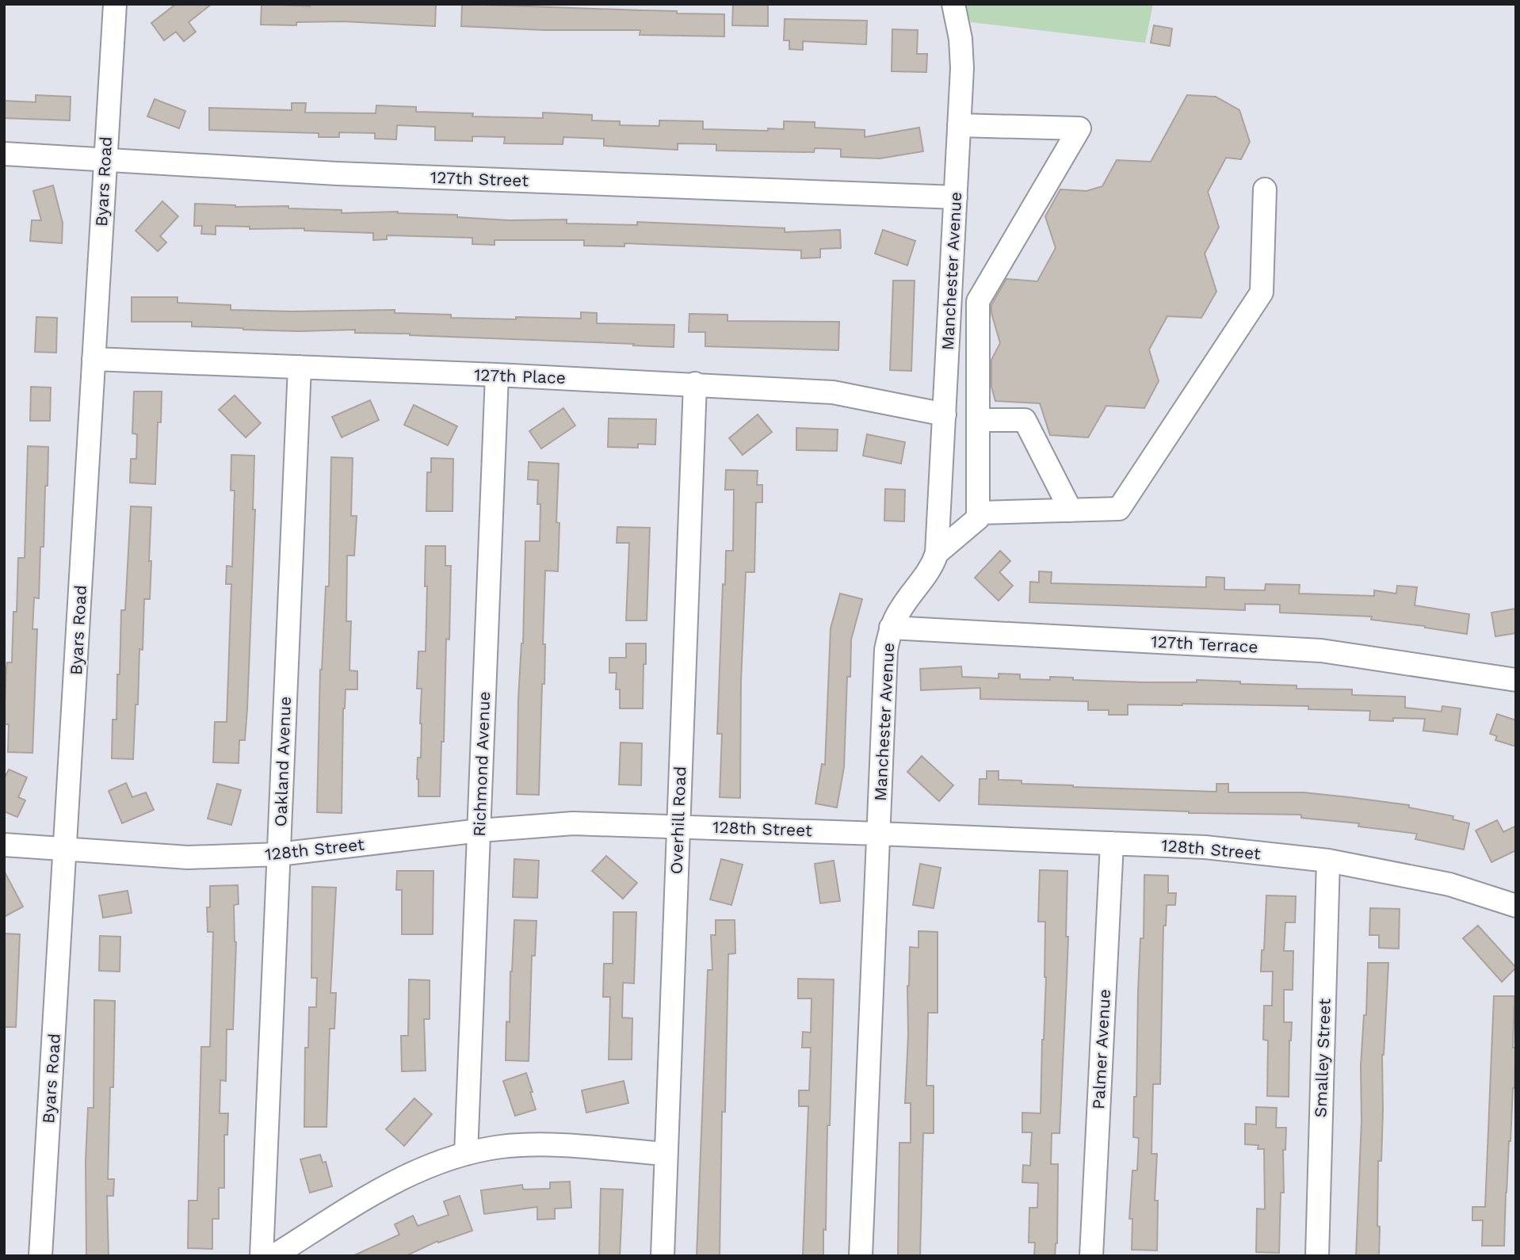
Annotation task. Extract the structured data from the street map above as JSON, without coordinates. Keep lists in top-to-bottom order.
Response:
{
  "streets": {
    "street": [
      "127th Street",
      "Byars Road",
      "Manchester Avenue",
      "127th Place",
      "127th Terrace",
      "Oakland Avenue",
      "Richmond Avenue",
      "Overhill Road",
      "128th Street",
      "Palmer Avenue",
      "Smalley Street"
    ]
  },
  "crossings": [
    ["127th Street", "Byars Road"],
    ["127th Street", "Manchester Avenue"],
    ["Byars Road", "127th Place"],
    ["Byars Road", "128th Street"],
    ["Manchester Avenue", "127th Place"],
    ["Manchester Avenue", "127th Terrace"],
    ["Manchester Avenue", "128th Street"],
    ["127th Place", "Oakland Avenue"],
    ["127th Place", "Richmond Avenue"],
    ["127th Place", "Overhill Road"],
    ["Oakland Avenue", "128th Street"],
    ["Richmond Avenue", "128th Street"],
    ["Overhill Road", "128th Street"],
    ["128th Street", "Palmer Avenue"],
    ["128th Street", "Smalley Street"]
  ]
}
